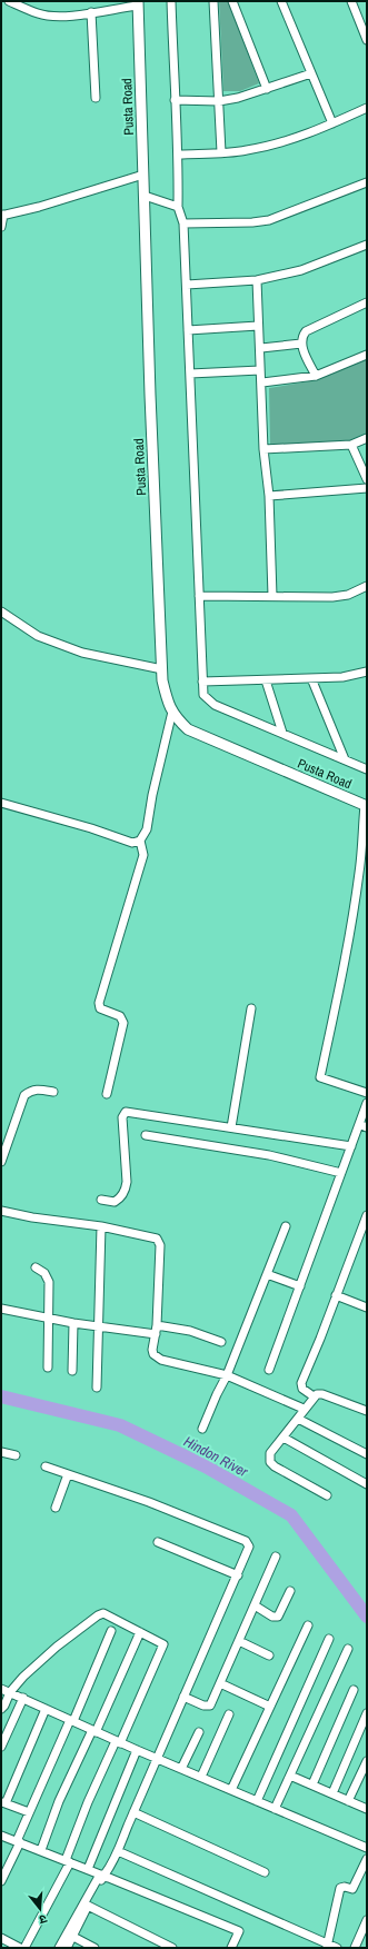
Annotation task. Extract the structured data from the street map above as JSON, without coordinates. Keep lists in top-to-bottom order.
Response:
{
  "streets": {
    "street": ["Pusta Road"]
  },
  "water": ["Hindon River"],
  "north": "bottom"
}
